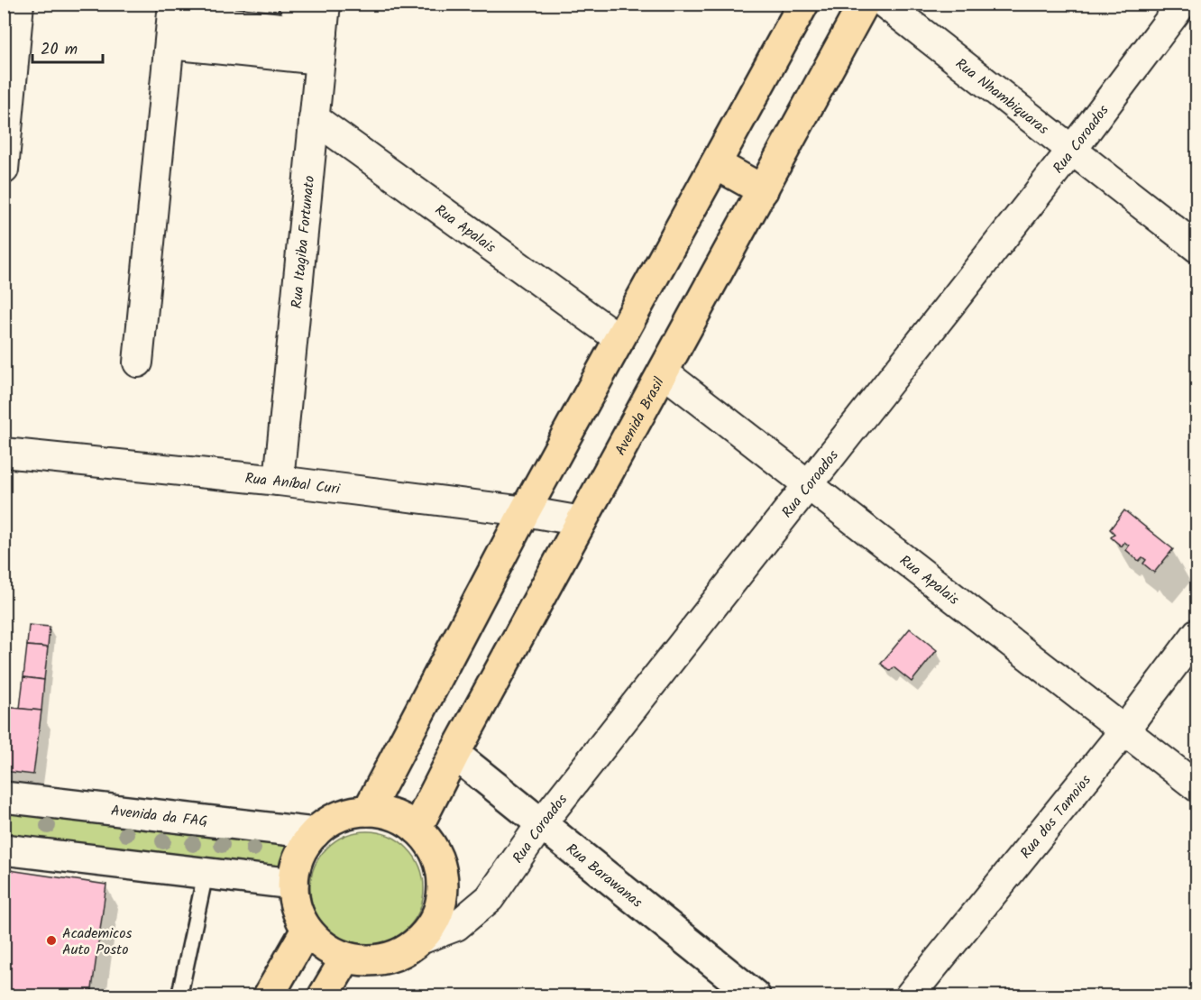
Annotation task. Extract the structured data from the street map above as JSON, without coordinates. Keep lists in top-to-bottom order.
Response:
{
  "streets": {
    "main road": ["Avenida Brasil"],
    "street": [
      "Rua Nhambiquaras",
      "Rua Coroados",
      "Rua Apalais",
      "Rua Itagiba Fortunato",
      "Rua Aníbal Curi",
      "Avenida da FAG",
      "Rua dos Tamoios",
      "Rua Barawanas"
    ]
  },
  "crossings": [
    ["Rua Nhambiquaras", "Rua Coroados"],
    ["Rua Coroados", "Rua Apalais"],
    ["Rua Coroados", "Avenida Brasil"],
    ["Rua Coroados", "Avenida da FAG"],
    ["Rua Coroados", "Rua Barawanas"],
    ["Rua Apalais", "Rua Itagiba Fortunato"],
    ["Rua Apalais", "Avenida Brasil"],
    ["Rua Apalais", "Rua dos Tamoios"],
    ["Rua Itagiba Fortunato", "Rua Aníbal Curi"],
    ["Avenida Brasil", "Rua Aníbal Curi"],
    ["Avenida Brasil", "Avenida da FAG"],
    ["Avenida Brasil", "Rua Barawanas"]
  ],
  "places": ["Academicos Auto Posto"],
  "scale_bar": "20 m"
}
